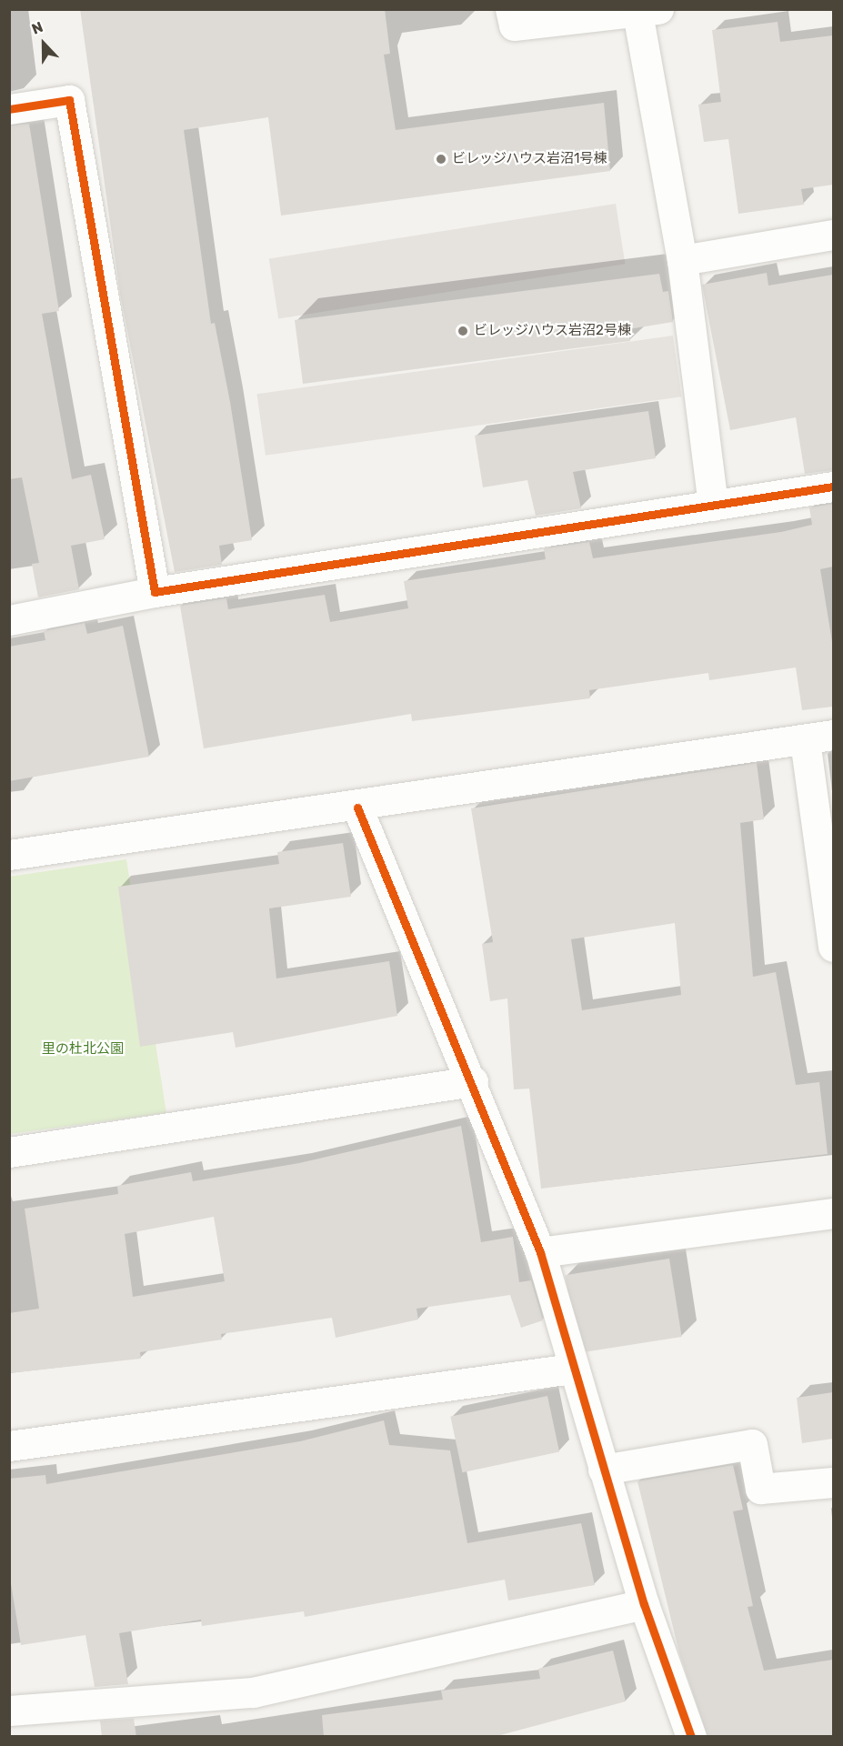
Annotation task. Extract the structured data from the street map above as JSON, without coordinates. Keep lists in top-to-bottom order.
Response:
{
  "parks": ["里の杜北公園"],
  "places": ["ビレッジハウス岩沼1号棟", "ビレッジハウス岩沼2号棟"],
  "north": "top"
}
